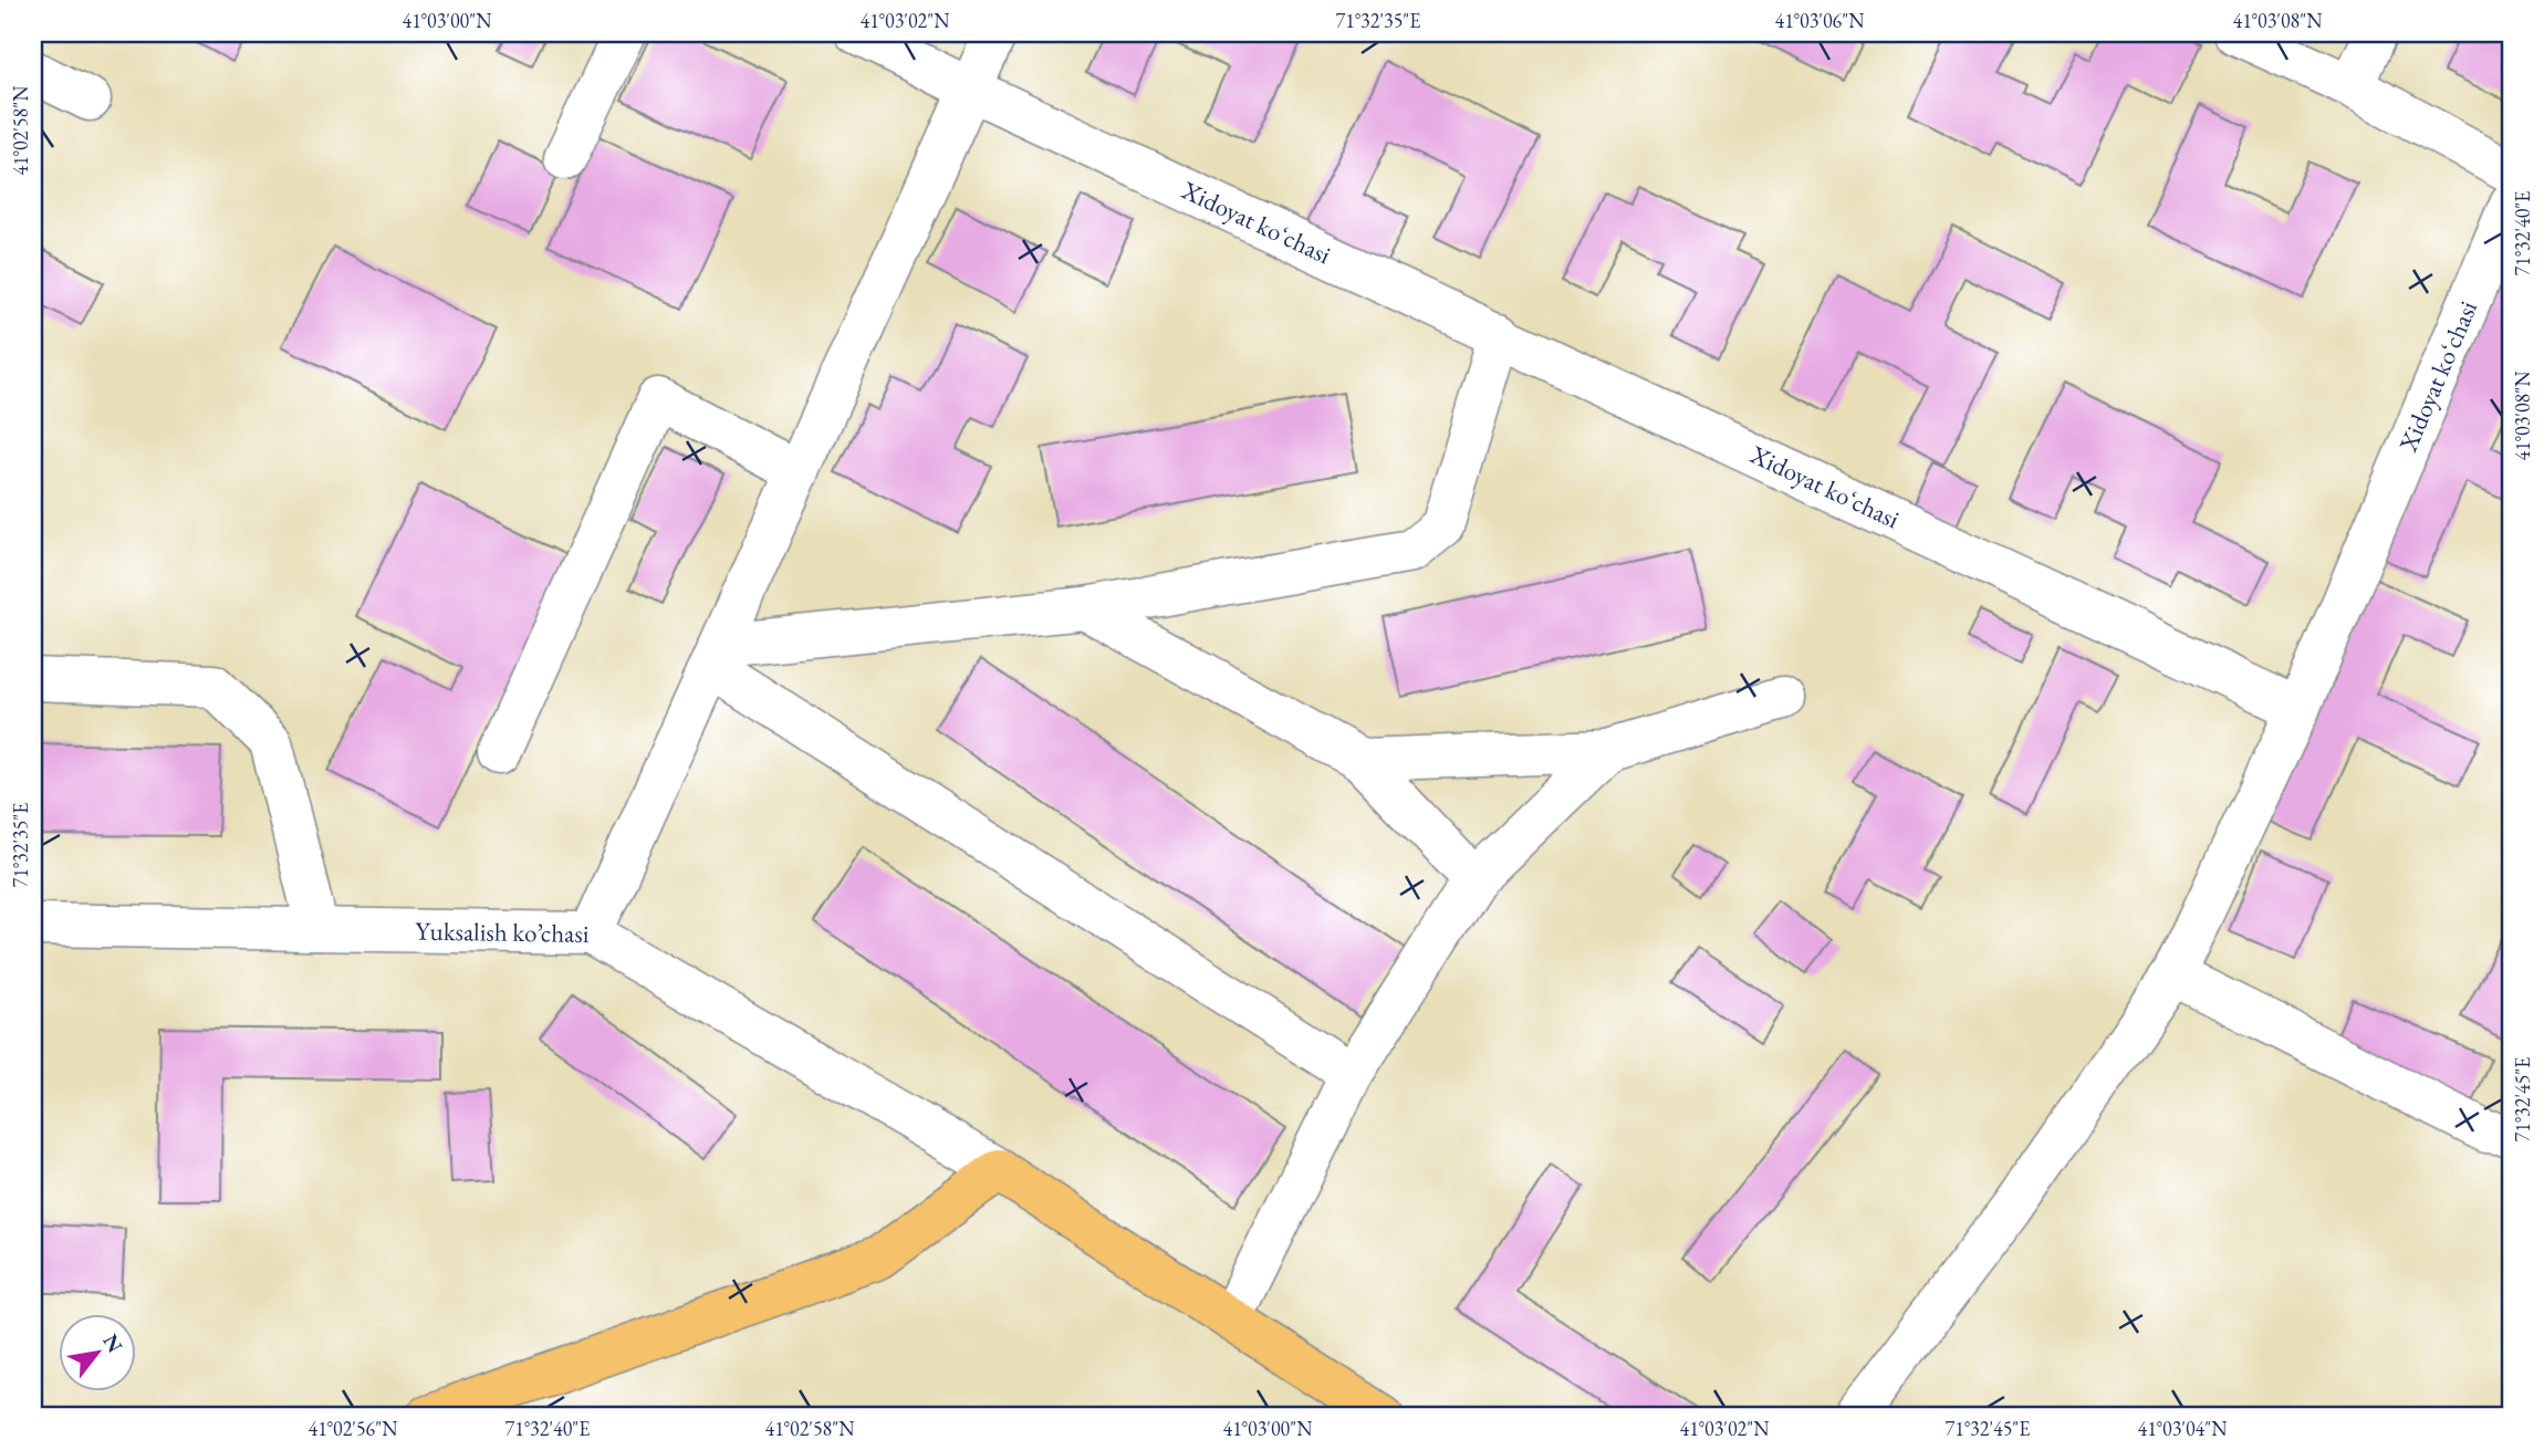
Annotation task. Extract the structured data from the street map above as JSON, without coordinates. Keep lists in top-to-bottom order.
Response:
{
  "streets": {
    "street": ["Xidoyat koʻchasi", "Yuksalish ko’chasi"]
  },
  "north": "top right",
  "coordinates": [
    "41°03'00\"N",
    "41°03'02\"N",
    "71°32'35\"E",
    "41°03'06\"N",
    "41°03'08\"N",
    "41°02'58\"N",
    "71°32'40\"E",
    "71°32'45\"E",
    "41°02'56\"N",
    "41°03'04\"N"
  ]
}
